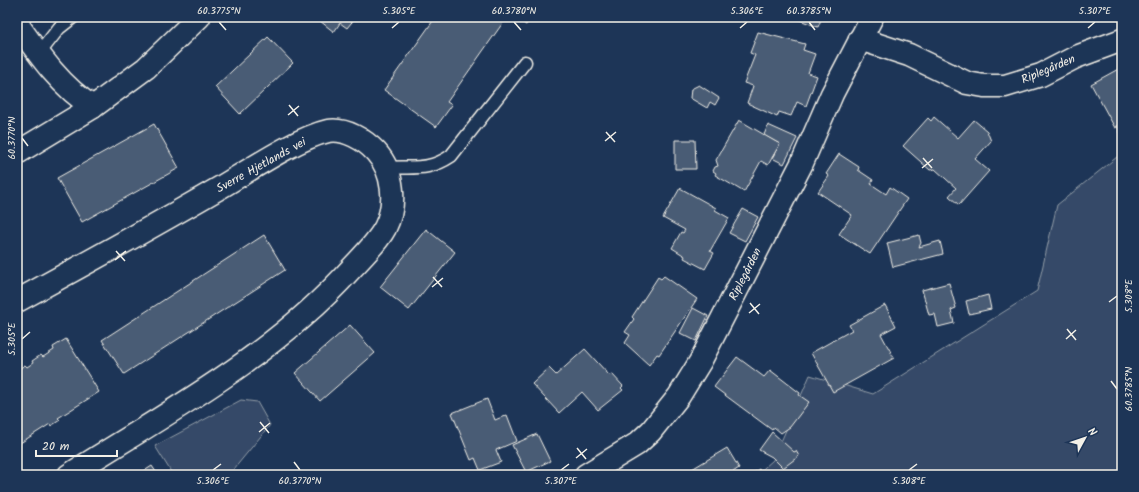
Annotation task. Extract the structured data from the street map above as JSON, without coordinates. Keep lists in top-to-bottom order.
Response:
{
  "streets": {
    "street": ["Riplegården", "Sverre Hjetlands vei"]
  },
  "scale_bar": "20 m",
  "north": "top right",
  "coordinates": [
    "60.3775°N",
    "5.305°E",
    "60.3780°N",
    "5.306°E",
    "60.3785°N",
    "5.307°E",
    "60.3770°N",
    "5.308°E"
  ]
}
